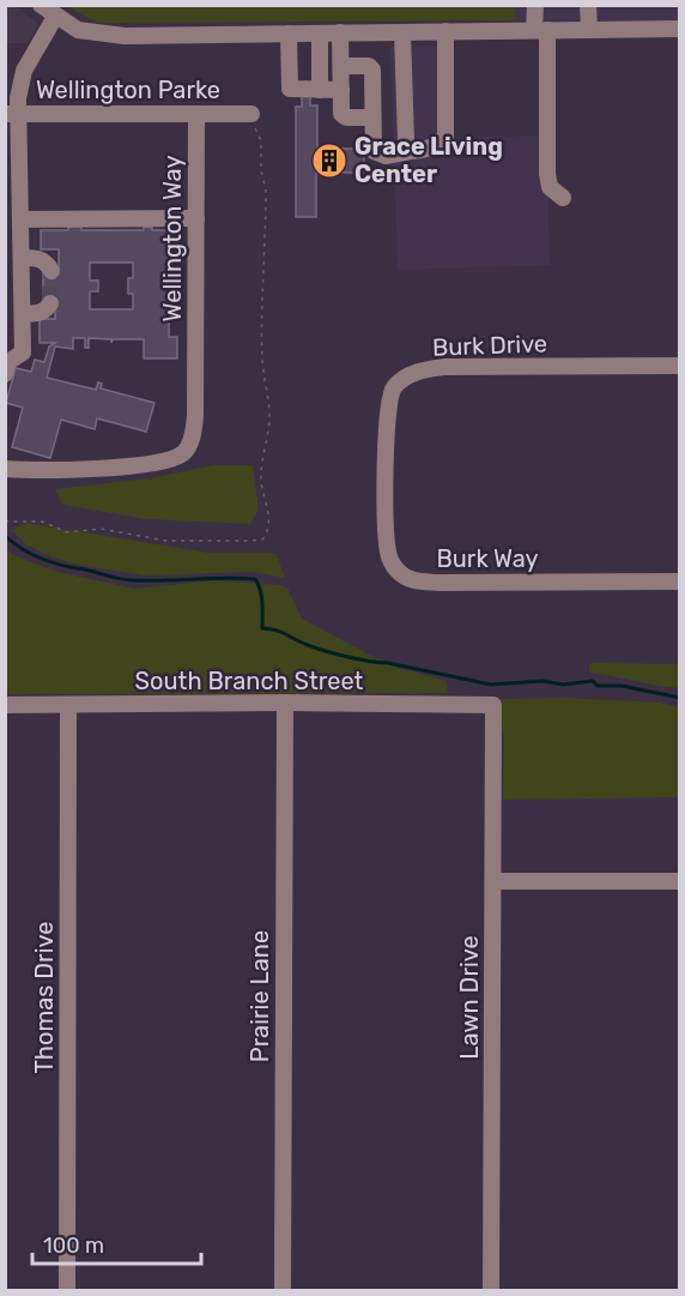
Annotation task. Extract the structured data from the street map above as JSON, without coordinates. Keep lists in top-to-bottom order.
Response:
{
  "streets": {
    "street": [
      "Wellington Parke",
      "Wellington Way",
      "Burk Drive",
      "Burk Way",
      "South Branch Street",
      "Prairie Lane",
      "Thomas Drive",
      "Lawn Drive"
    ]
  },
  "crossings": [
    ["Wellington Parke", "Wellington Way"],
    ["Burk Drive", "Burk Way"],
    ["South Branch Street", "Prairie Lane"],
    ["South Branch Street", "Thomas Drive"],
    ["South Branch Street", "Lawn Drive"]
  ],
  "places": {
    "building": ["Grace Living Center"]
  },
  "scale_bar": "100 m"
}
